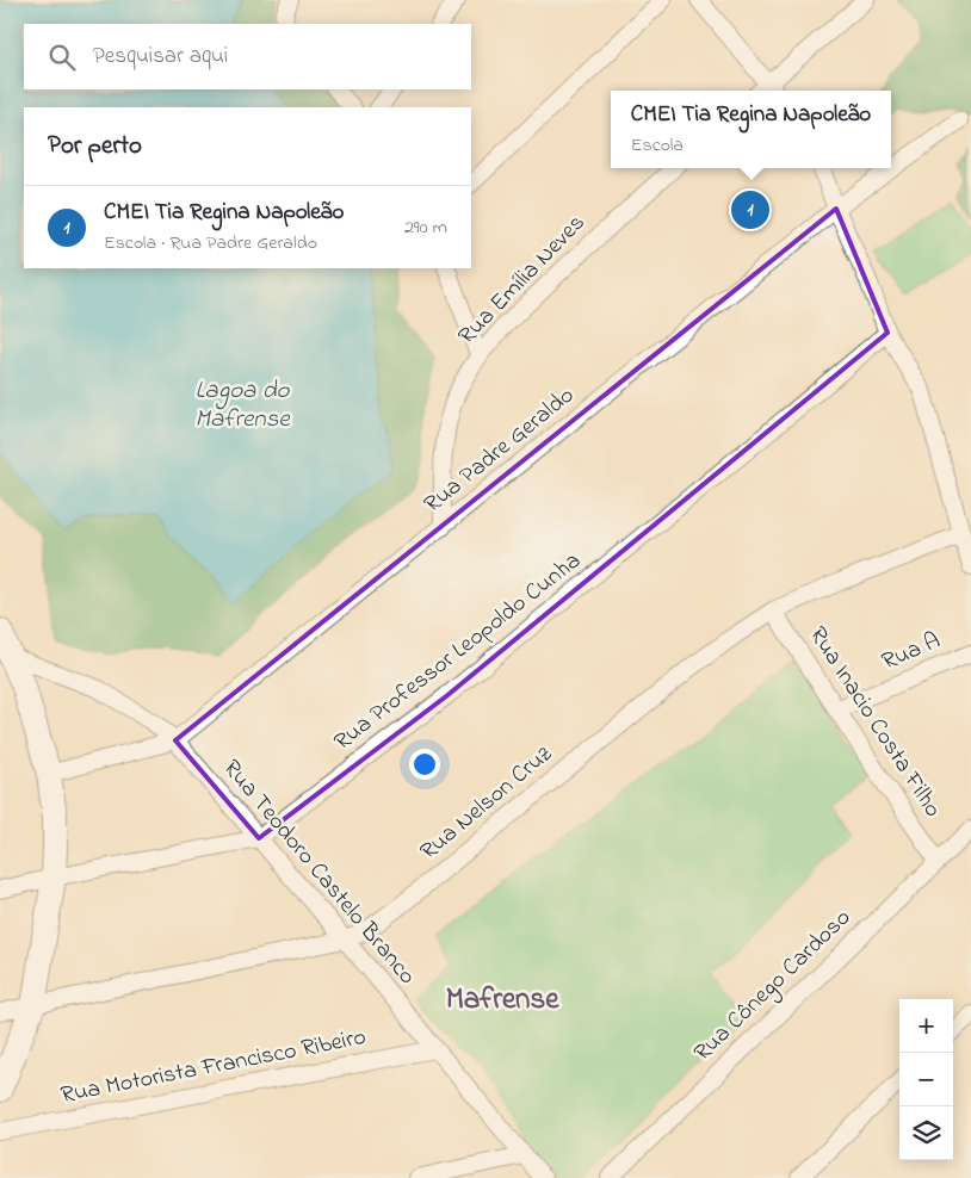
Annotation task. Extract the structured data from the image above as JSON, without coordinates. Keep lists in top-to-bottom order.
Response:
{
  "streets": {
    "street": [
      "Rua Emília Neves",
      "Rua Padre Geraldo",
      "Rua Professor Leopoldo Cunha",
      "Rua A",
      "Rua Inacio Costa Filho",
      "Rua Nelson Cruz",
      "Rua Teodoro Castelo Branco",
      "Rua Cônego Cardoso",
      "Rua Motorista Francisco Ribeiro"
    ]
  },
  "crossings": [
    ["Rua Emília Neves", "Rua Padre Geraldo"],
    ["Rua Padre Geraldo", "Rua Teodoro Castelo Branco"],
    ["Rua Professor Leopoldo Cunha", "Rua Teodoro Castelo Branco"],
    ["Rua A", "Rua Inacio Costa Filho"],
    ["Rua Inacio Costa Filho", "Rua Nelson Cruz"],
    ["Rua Inacio Costa Filho", "Rua Cônego Cardoso"],
    ["Rua Nelson Cruz", "Rua Teodoro Castelo Branco"],
    ["Rua Teodoro Castelo Branco", "Rua Motorista Francisco Ribeiro"]
  ],
  "districts": ["Mafrense"],
  "water": ["Lagoa do Mafrense"],
  "page": {
    "search": "Pesquisar aqui",
    "popup": ["CMEI Tia Regina Napoleão", "Escola"],
    "heading": "Por perto",
    "list": [
      {
        "mark": "1",
        "name": "CMEI Tia Regina Napoleão",
        "note": "Escola · Rua Padre Geraldo",
        "value": "290 m"
      }
    ],
    "pins": "1",
    "map_buttons": ["+", "−"]
  }
}
